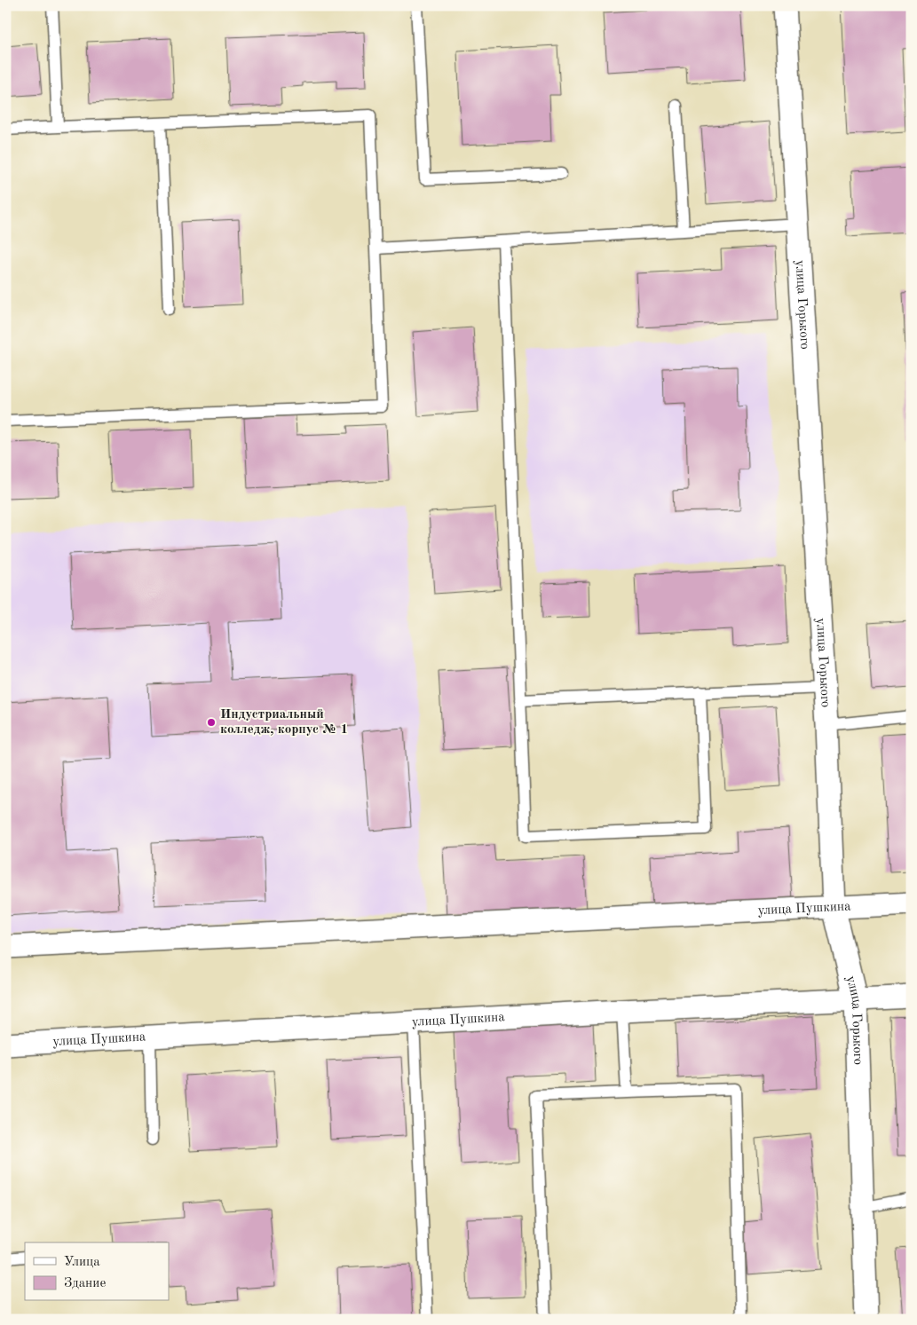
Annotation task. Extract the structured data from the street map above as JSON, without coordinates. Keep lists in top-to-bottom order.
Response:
{
  "streets": {
    "street": ["улица Горького", "улица Пушкина"]
  },
  "crossings": [
    ["улица Горького", "улица Пушкина"]
  ],
  "places": ["Индустриальный колледж, корпус № 1"],
  "legend": ["Улица", "Здание"]
}
